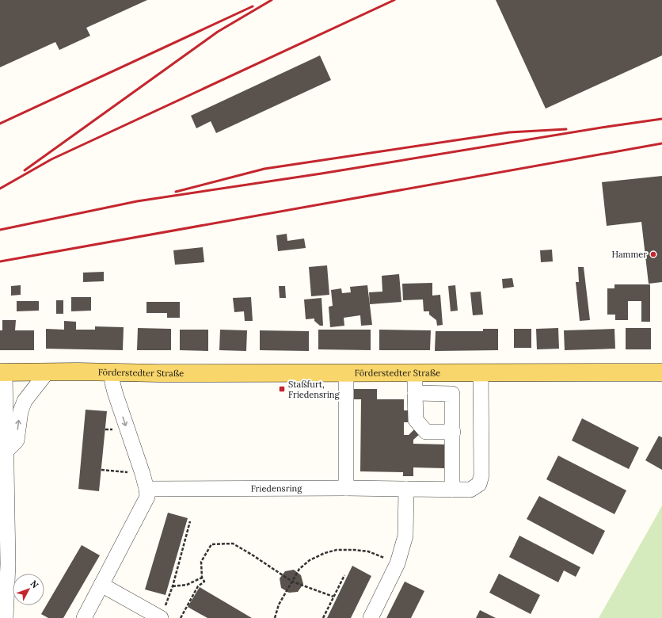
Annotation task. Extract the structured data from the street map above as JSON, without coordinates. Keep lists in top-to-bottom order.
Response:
{
  "streets": {
    "main road": ["Förderstedter Straße"],
    "street": ["Friedensring"]
  },
  "crossings": [
    ["Förderstedter Straße", "Friedensring"]
  ],
  "places": {
    "other": ["Hammer"],
    "transit": ["Staßfurt, Friedensring"]
  },
  "north": "top right"
}
